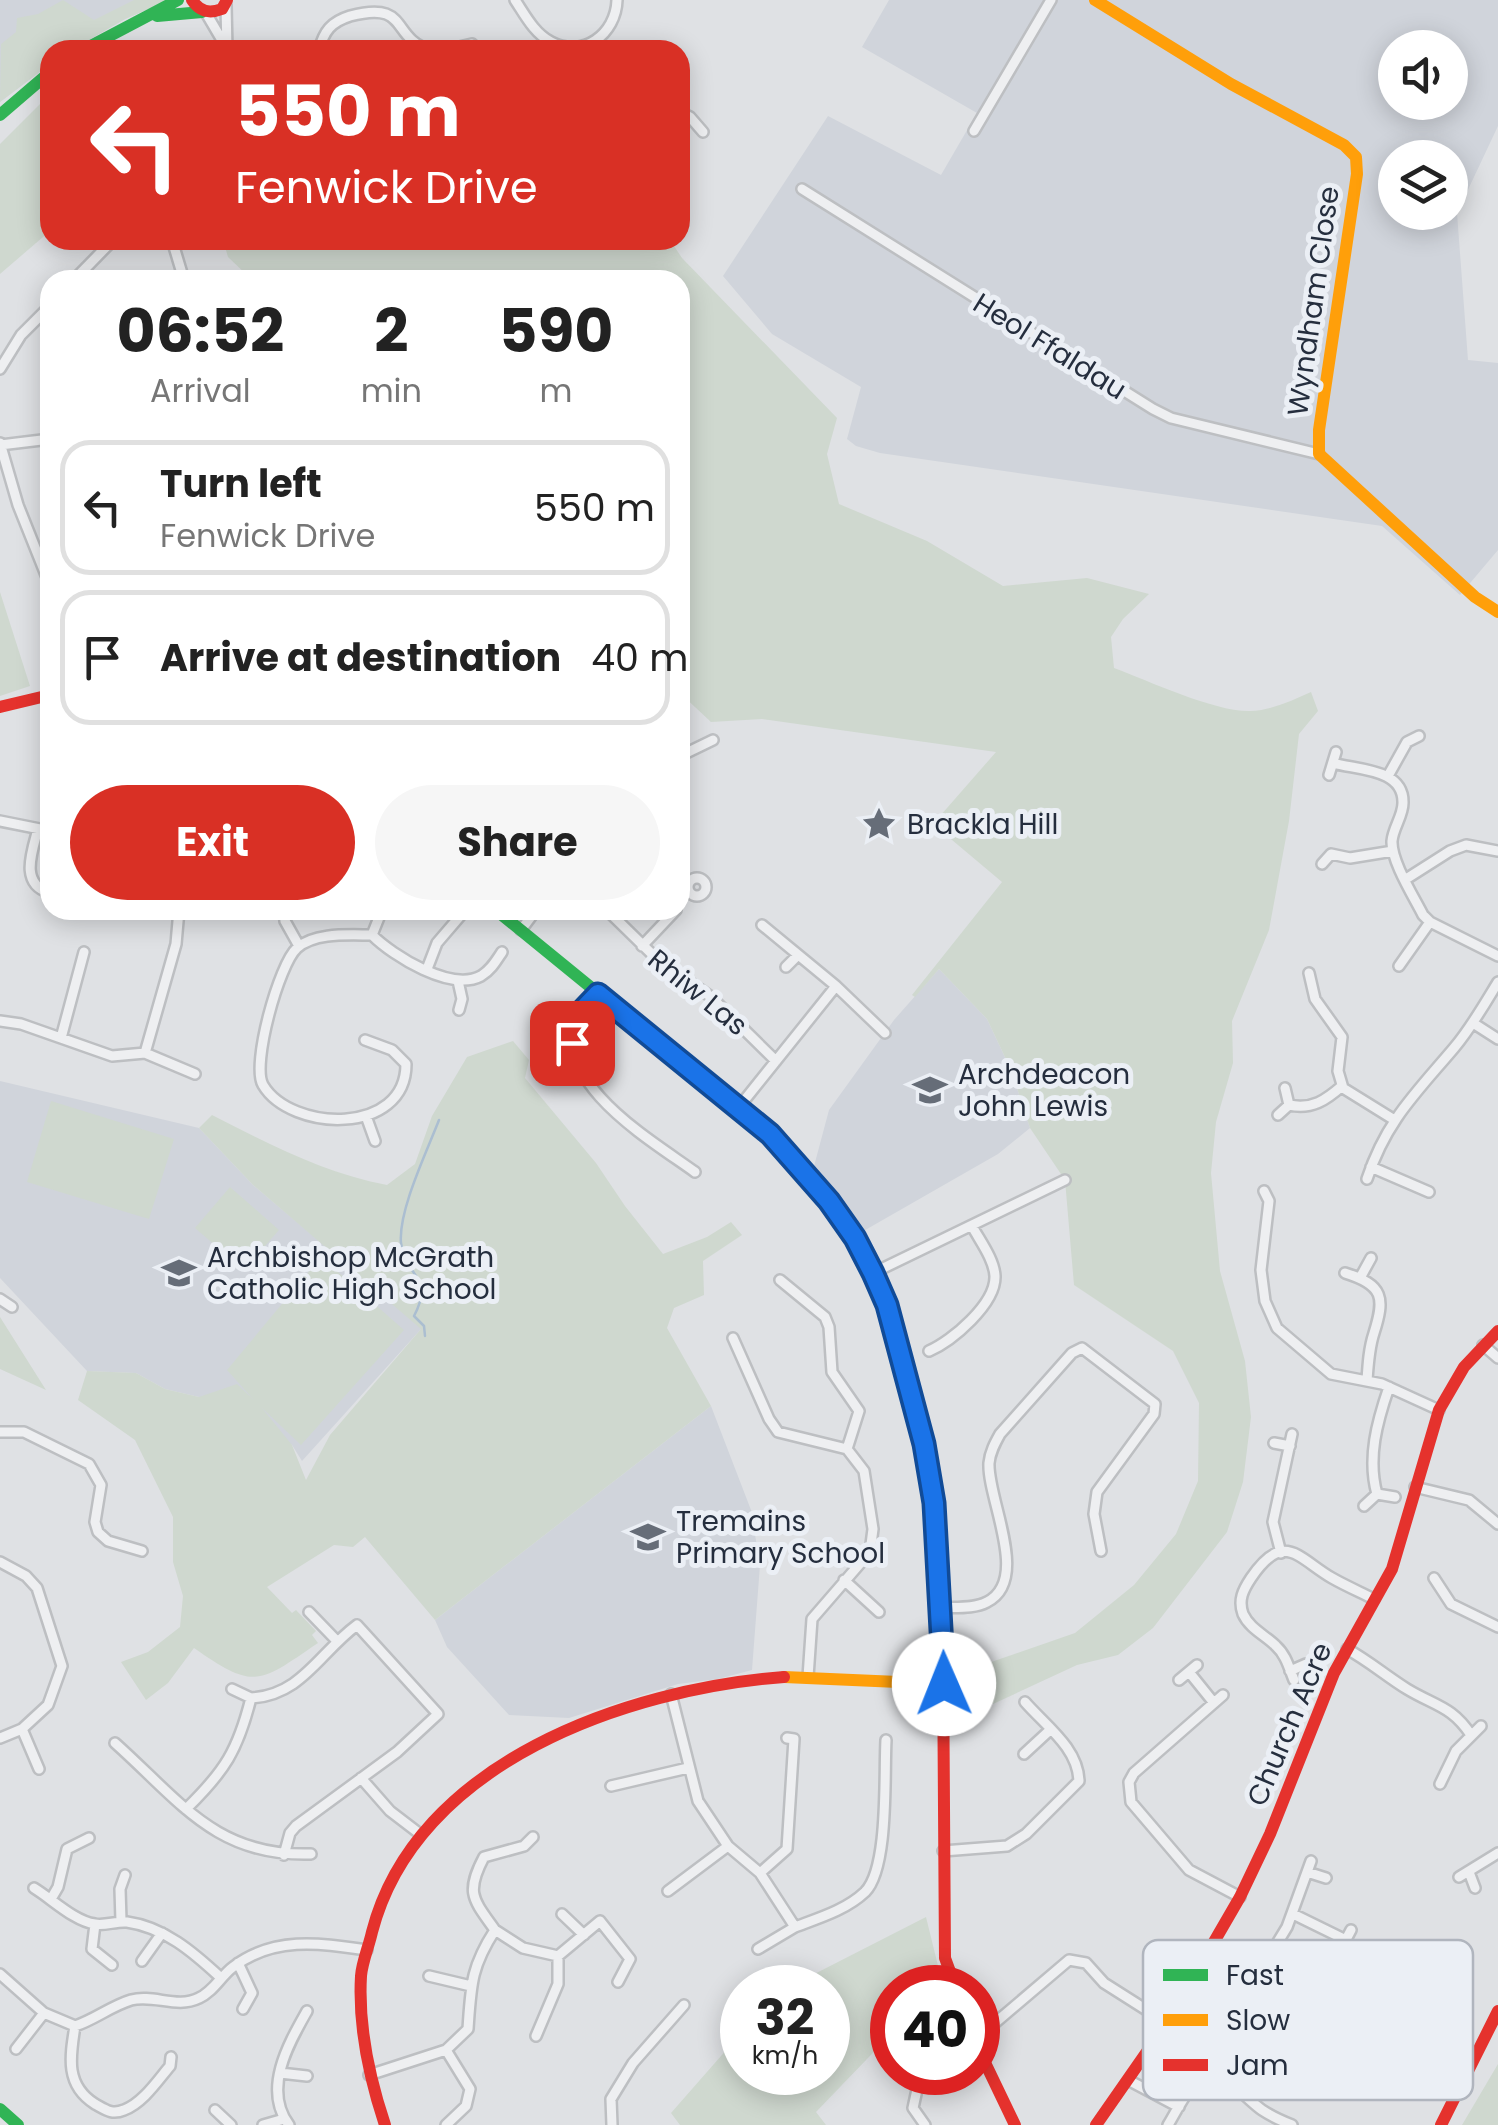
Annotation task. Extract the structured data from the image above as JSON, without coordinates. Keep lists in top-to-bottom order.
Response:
{
  "streets": {
    "street": [
      "Wyndham Close",
      "Heol Ffaldau",
      "Rhiw Las",
      "Church Acre"
    ]
  },
  "crossings": [
    ["Wyndham Close", "Heol Ffaldau"]
  ],
  "places": {
    "place": ["Brackla Hill"],
    "school or university": ["Archdeacon John Lewis", "Archbishop McGrath Catholic High School", "Tremains Primary School"]
  },
  "legend": ["Fast", "Slow", "Jam"],
  "page": {
    "turn": ["550 m", "Fenwick Drive"],
    "eta": [
      "06:52",
      "Arrival",
      "2",
      "min",
      "590",
      "m"
    ],
    "list": [
      {
        "name": "Turn left",
        "note": "Fenwick Drive",
        "value": "550 m"
      },
      {
        "name": "Arrive at destination",
        "value": "40 m"
      }
    ],
    "buttons": ["Exit", "Share"],
    "speed": "32 km/h",
    "limit": "40"
  }
}
